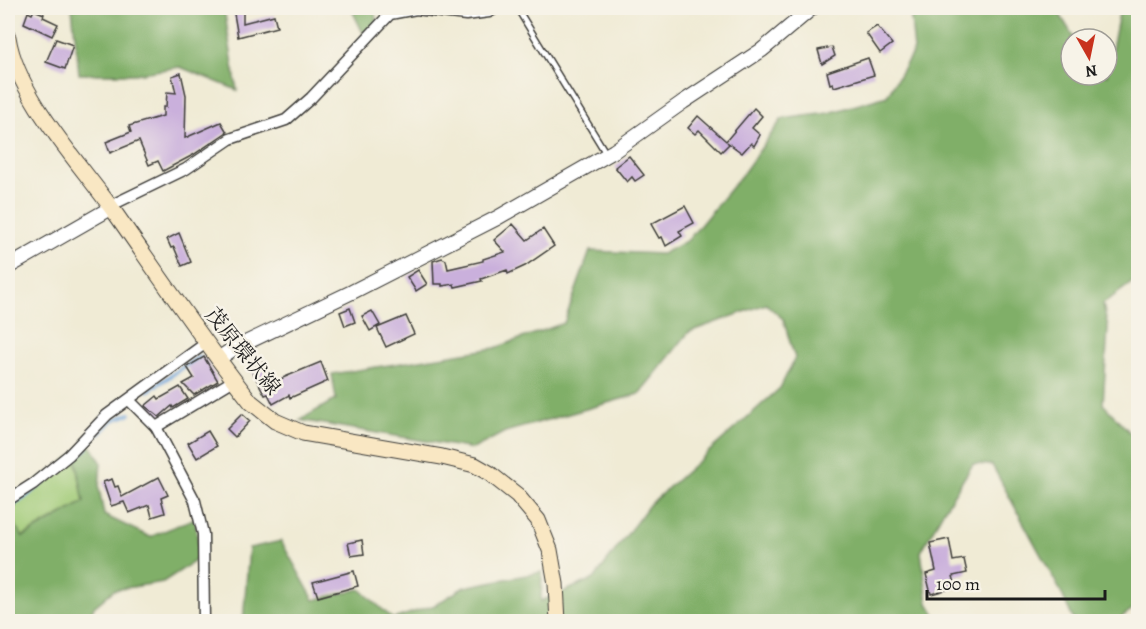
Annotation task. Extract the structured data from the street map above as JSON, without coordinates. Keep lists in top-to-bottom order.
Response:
{
  "streets": {
    "main road": ["茂原環状線"]
  },
  "scale_bar": "100 m",
  "north": "bottom"
}
